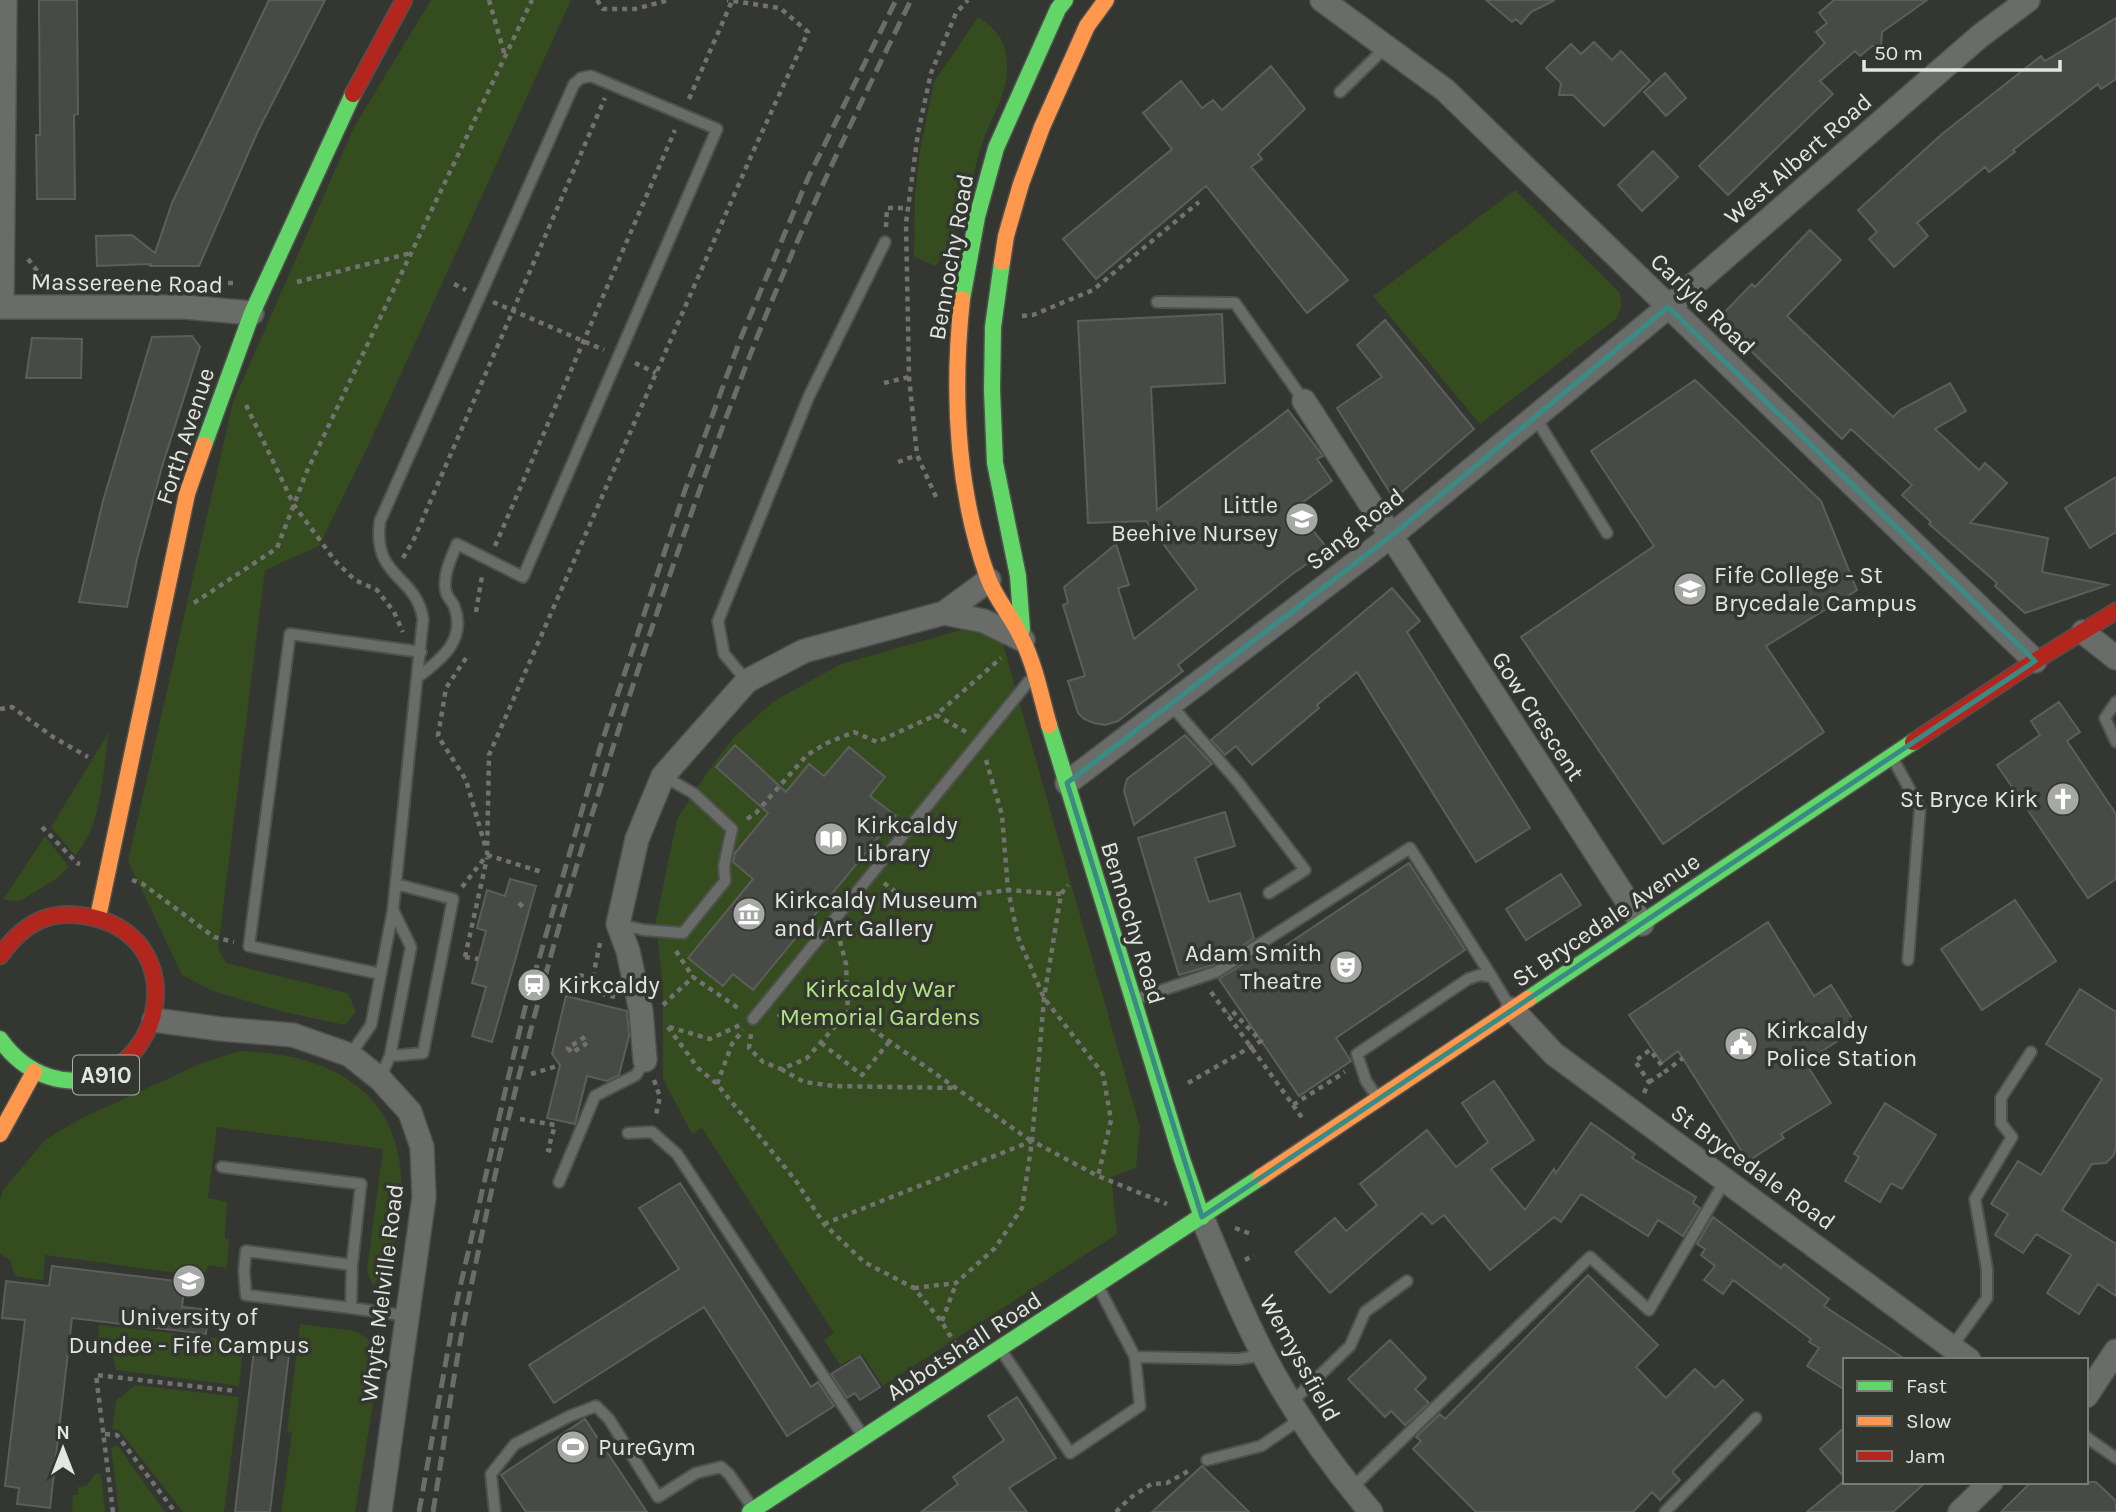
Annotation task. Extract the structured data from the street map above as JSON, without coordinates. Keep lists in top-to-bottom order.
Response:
{
  "streets": {
    "main road": [
      "Bennochy Road",
      "Forth Avenue",
      "St Brycedale Avenue",
      "A910",
      "Abbotshall Road"
    ],
    "street": [
      "West Albert Road",
      "Massereene Road",
      "Carlyle Road",
      "Sang Road",
      "Gow Crescent",
      "St Brycedale Road",
      "Whyte Melville Road",
      "Wemyssfield"
    ]
  },
  "crossings": [
    ["West Albert Road", "Carlyle Road"],
    ["West Albert Road", "Sang Road"],
    ["Bennochy Road", "Sang Road"],
    ["Bennochy Road", "St Brycedale Avenue"],
    ["Bennochy Road", "Abbotshall Road"],
    ["Bennochy Road", "Wemyssfield"],
    ["Massereene Road", "Forth Avenue"],
    ["Carlyle Road", "Sang Road"],
    ["Carlyle Road", "St Brycedale Avenue"],
    ["Forth Avenue", "A910"],
    ["Sang Road", "Gow Crescent"],
    ["Gow Crescent", "St Brycedale Avenue"],
    ["St Brycedale Avenue", "St Brycedale Road"],
    ["St Brycedale Avenue", "Abbotshall Road"],
    ["St Brycedale Avenue", "Wemyssfield"],
    ["A910", "Whyte Melville Road"],
    ["Abbotshall Road", "Wemyssfield"]
  ],
  "parks": ["Kirkcaldy War Memorial Gardens"],
  "places": {
    "school or university": ["Little Beehive Nursey", "Fife College - St Brycedale Campus", "University of Dundee - Fife Campus"],
    "church": ["St Bryce Kirk"],
    "library": ["Kirkcaldy Library"],
    "museum": ["Kirkcaldy Museum and Art Gallery"],
    "theatre": ["Adam Smith Theatre"],
    "station": ["Kirkcaldy"],
    "public building": ["Kirkcaldy Police Station"],
    "sports": ["PureGym"]
  },
  "legend": ["Fast", "Slow", "Jam"],
  "scale_bar": "50 m",
  "north": "top"
}
